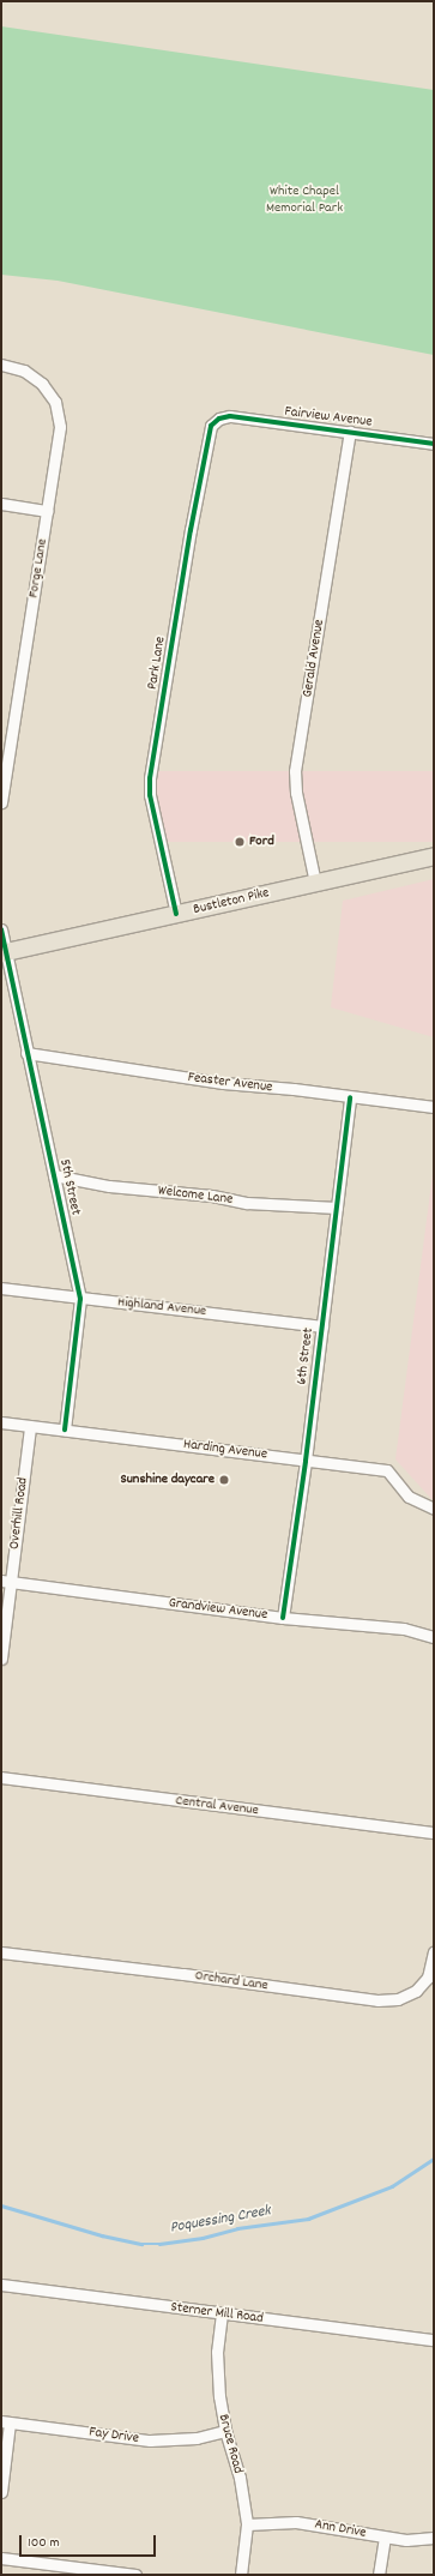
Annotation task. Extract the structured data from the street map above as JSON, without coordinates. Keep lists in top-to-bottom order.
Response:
{
  "streets": {
    "main road": ["Bustleton Pike"],
    "street": [
      "Fairview Avenue",
      "Forge Lane",
      "Gerald Avenue",
      "Park Lane",
      "Feaster Avenue",
      "5th Street",
      "Welcome Lane",
      "Highland Avenue",
      "6th Street",
      "Harding Avenue",
      "Overhill Road",
      "Grandview Avenue",
      "Central Avenue",
      "Orchard Lane",
      "Sterner Mill Road",
      "Fay Drive",
      "Bruce Road",
      "Ann Drive"
    ]
  },
  "crossings": [
    ["Fairview Avenue", "Gerald Avenue"],
    ["Fairview Avenue", "Park Lane"],
    ["Gerald Avenue", "Bustleton Pike"],
    ["Park Lane", "Bustleton Pike"],
    ["Bustleton Pike", "5th Street"],
    ["Feaster Avenue", "5th Street"],
    ["Feaster Avenue", "6th Street"],
    ["5th Street", "Welcome Lane"],
    ["5th Street", "Highland Avenue"],
    ["5th Street", "Harding Avenue"],
    ["Welcome Lane", "6th Street"],
    ["Highland Avenue", "6th Street"],
    ["6th Street", "Harding Avenue"],
    ["6th Street", "Grandview Avenue"],
    ["Harding Avenue", "Overhill Road"],
    ["Overhill Road", "Grandview Avenue"],
    ["Sterner Mill Road", "Bruce Road"],
    ["Fay Drive", "Bruce Road"],
    ["Bruce Road", "Ann Drive"]
  ],
  "water": ["Poquessing Creek"],
  "parks": ["White Chapel Memorial Park"],
  "places": ["Ford", "Sunshine daycare"],
  "scale_bar": "100 m"
}
